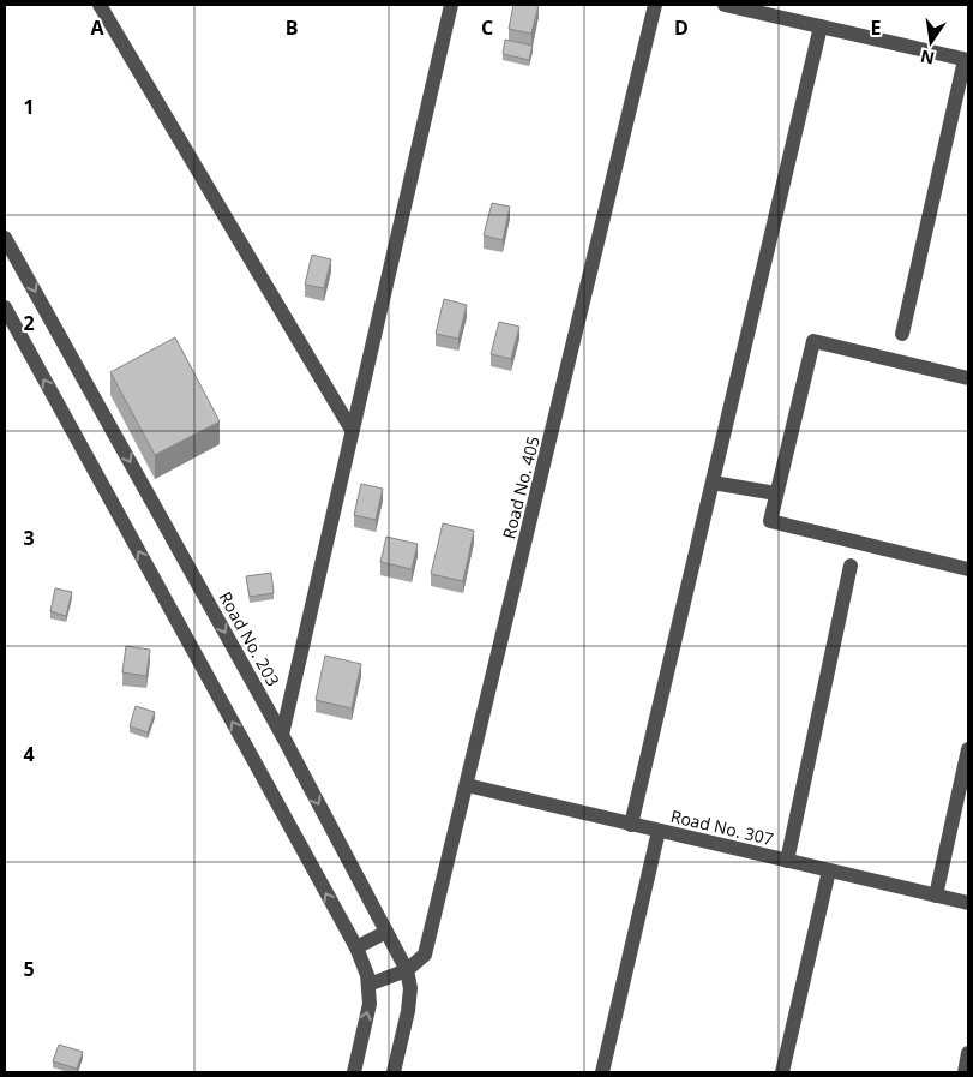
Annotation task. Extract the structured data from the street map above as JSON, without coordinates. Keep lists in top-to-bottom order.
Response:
{
  "streets": {
    "street": ["Road No. 405", "Road No. 203", "Road No. 307"]
  },
  "crossings": [
    ["Road No. 405", "Road No. 203"],
    ["Road No. 405", "Road No. 307"]
  ],
  "north": "bottom",
  "grid": {
    "columns": [
      "A",
      "B",
      "C",
      "D",
      "E"
    ],
    "rows": [
      "1",
      "2",
      "3",
      "4",
      "5"
    ]
  }
}
